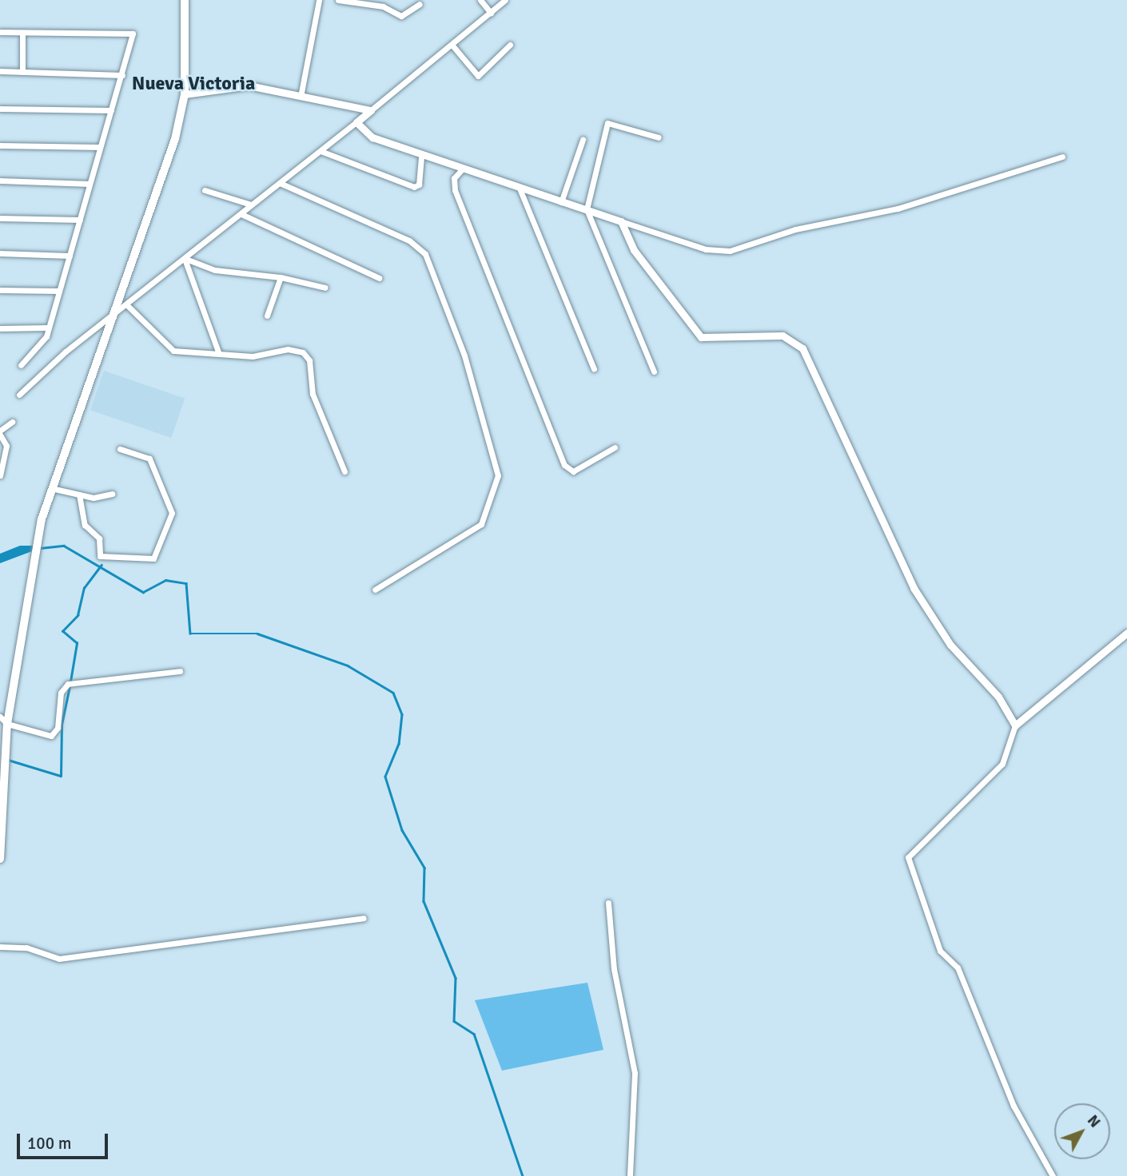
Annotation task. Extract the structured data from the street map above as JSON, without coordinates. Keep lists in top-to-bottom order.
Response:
{
  "districts": ["Nueva Victoria"],
  "scale_bar": "100 m",
  "north": "top right"
}
